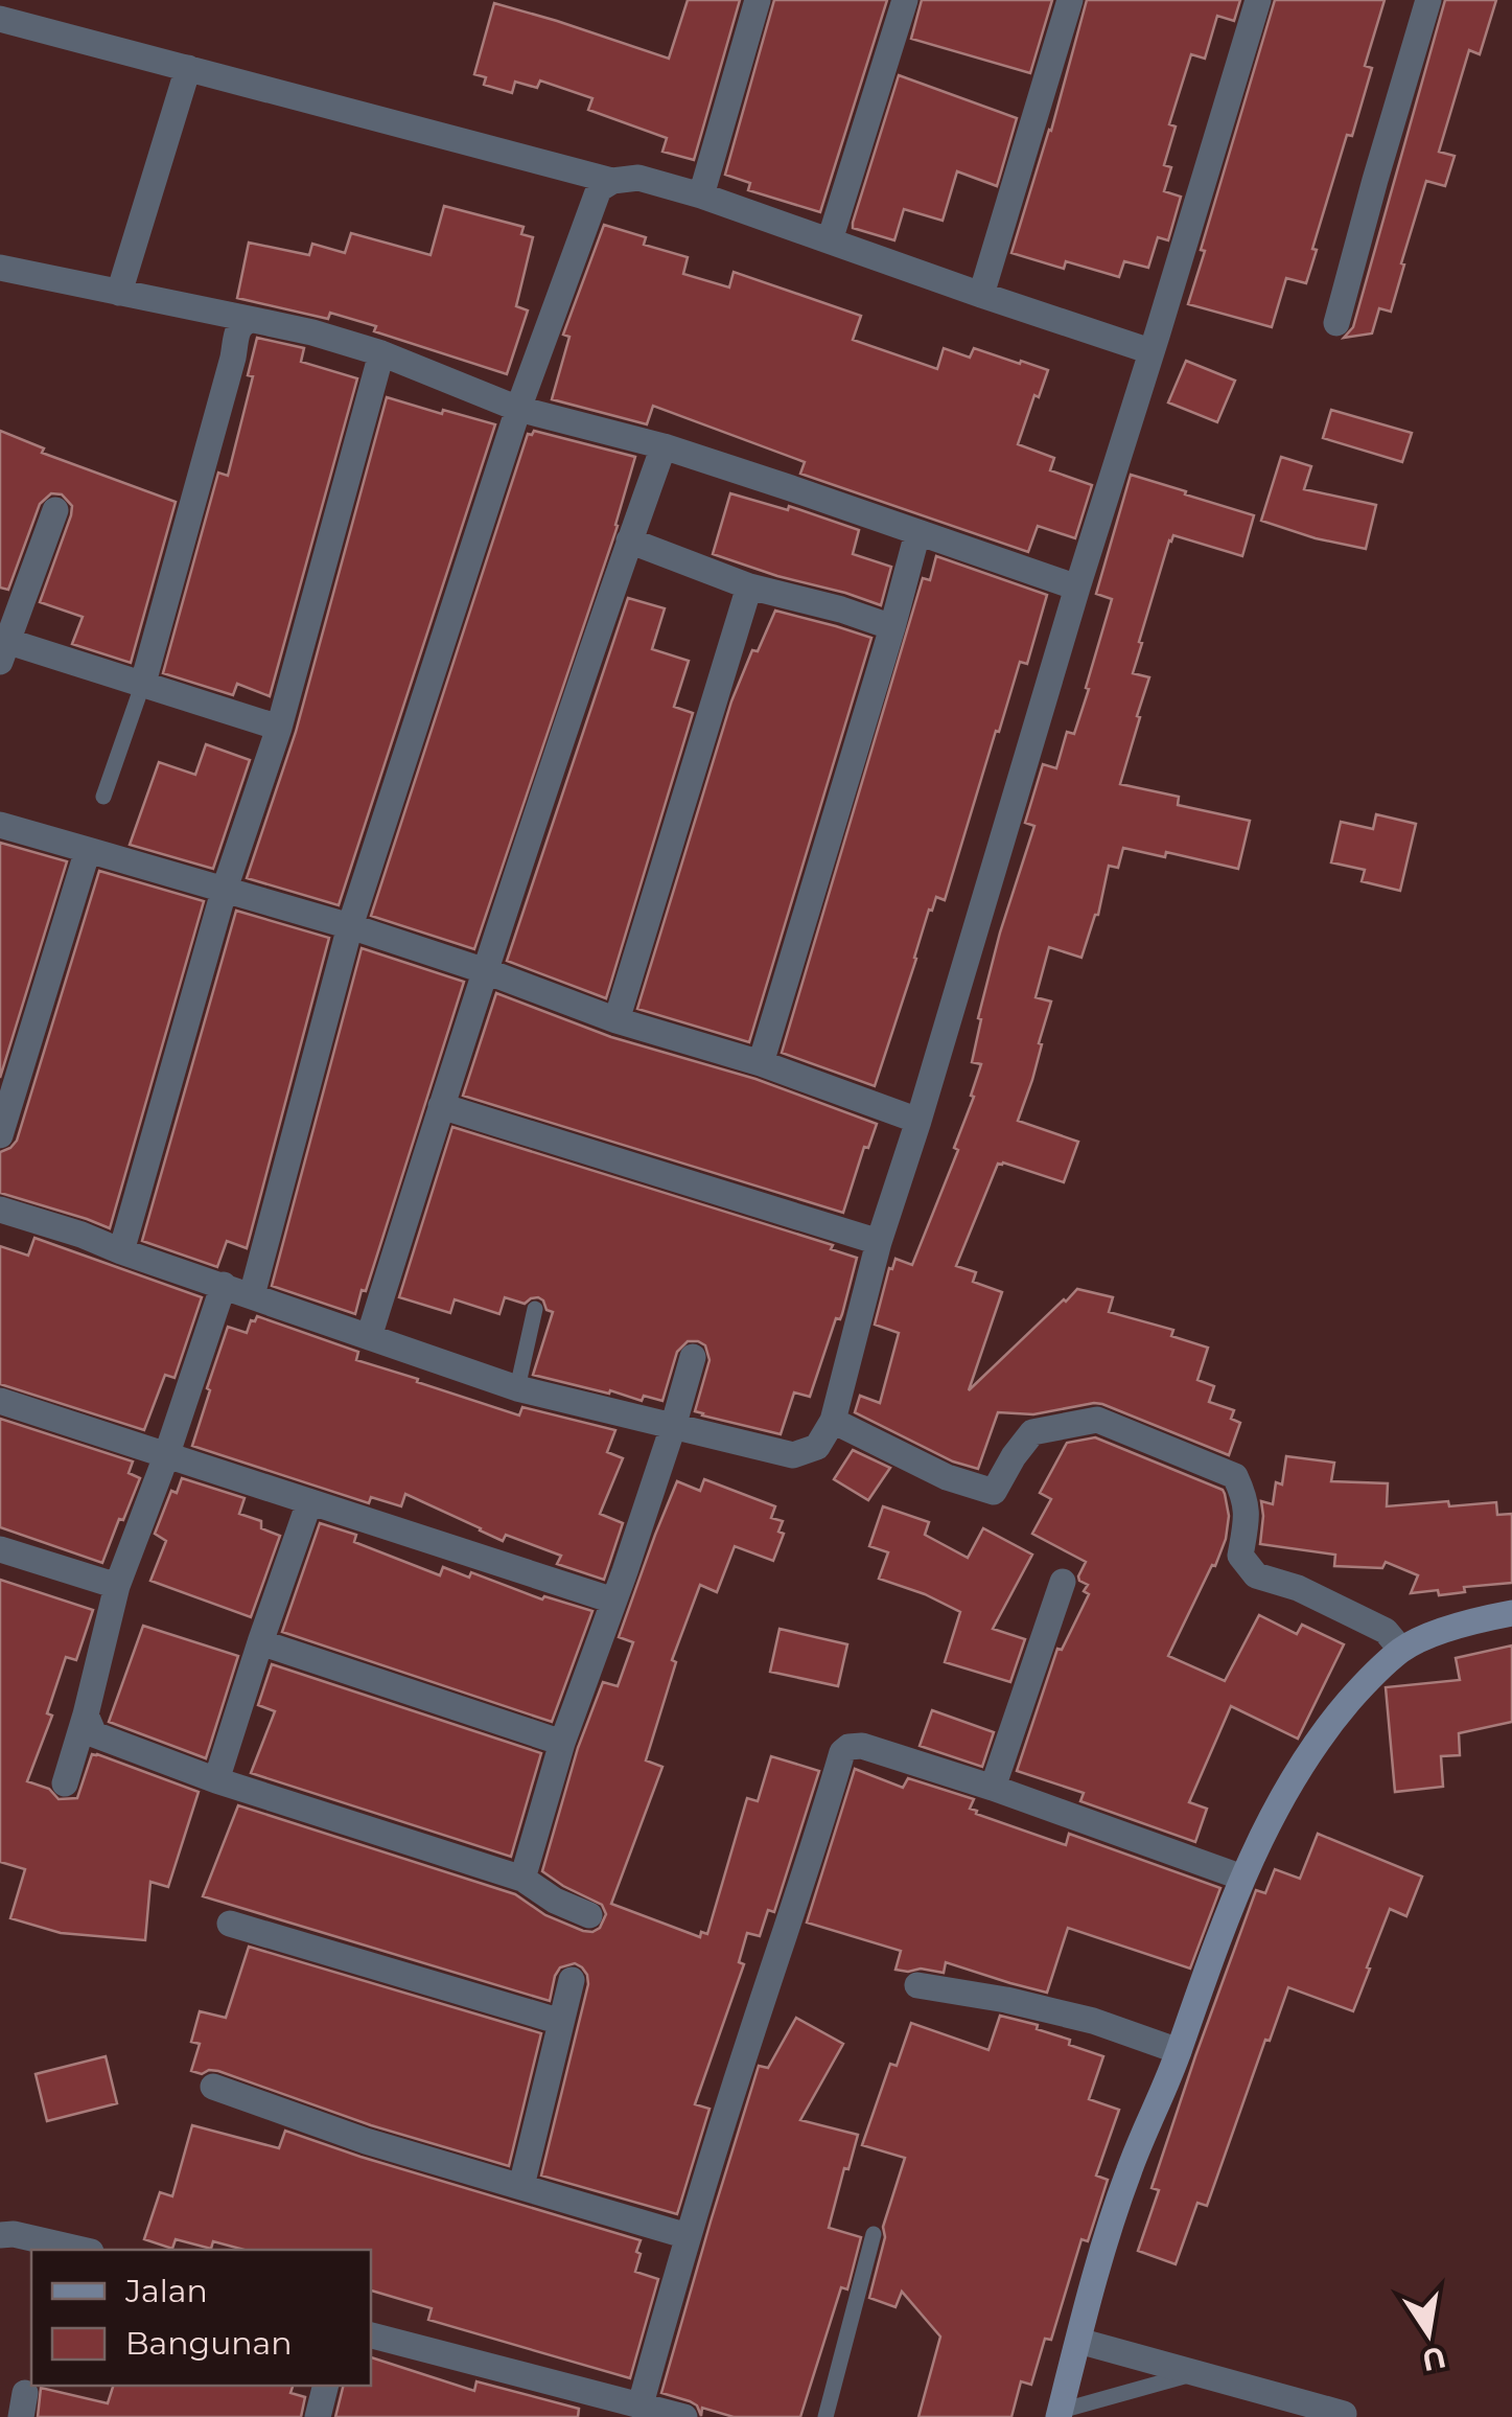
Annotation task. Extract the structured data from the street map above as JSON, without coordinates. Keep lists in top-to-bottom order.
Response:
{
  "legend": ["Jalan", "Bangunan"],
  "north": "bottom"
}
